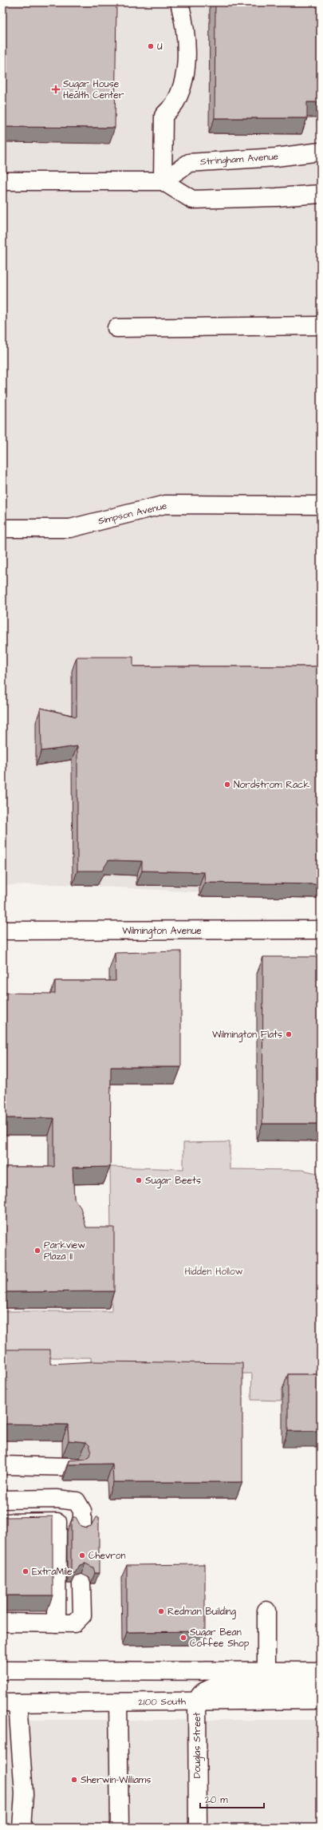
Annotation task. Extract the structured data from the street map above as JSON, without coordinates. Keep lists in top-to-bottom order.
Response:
{
  "streets": {
    "street": [
      "Stringham Avenue",
      "Simpson Avenue",
      "Wilmington Avenue",
      "2100 South",
      "Douglas Street"
    ]
  },
  "crossings": [
    ["2100 South", "Douglas Street"]
  ],
  "parks": ["Hidden Hollow"],
  "places": {
    "other": [
      "U",
      "Nordstrom Rack",
      "Wilmington Flats",
      "Sugar Beets",
      "Parkview Plaza II",
      "Chevron",
      "ExtraMile",
      "Redman Building",
      "Sugar Bean Coffee Shop",
      "Sherwin-Williams"
    ],
    "health": ["Sugar House Health Center"]
  },
  "scale_bar": "20 m"
}
